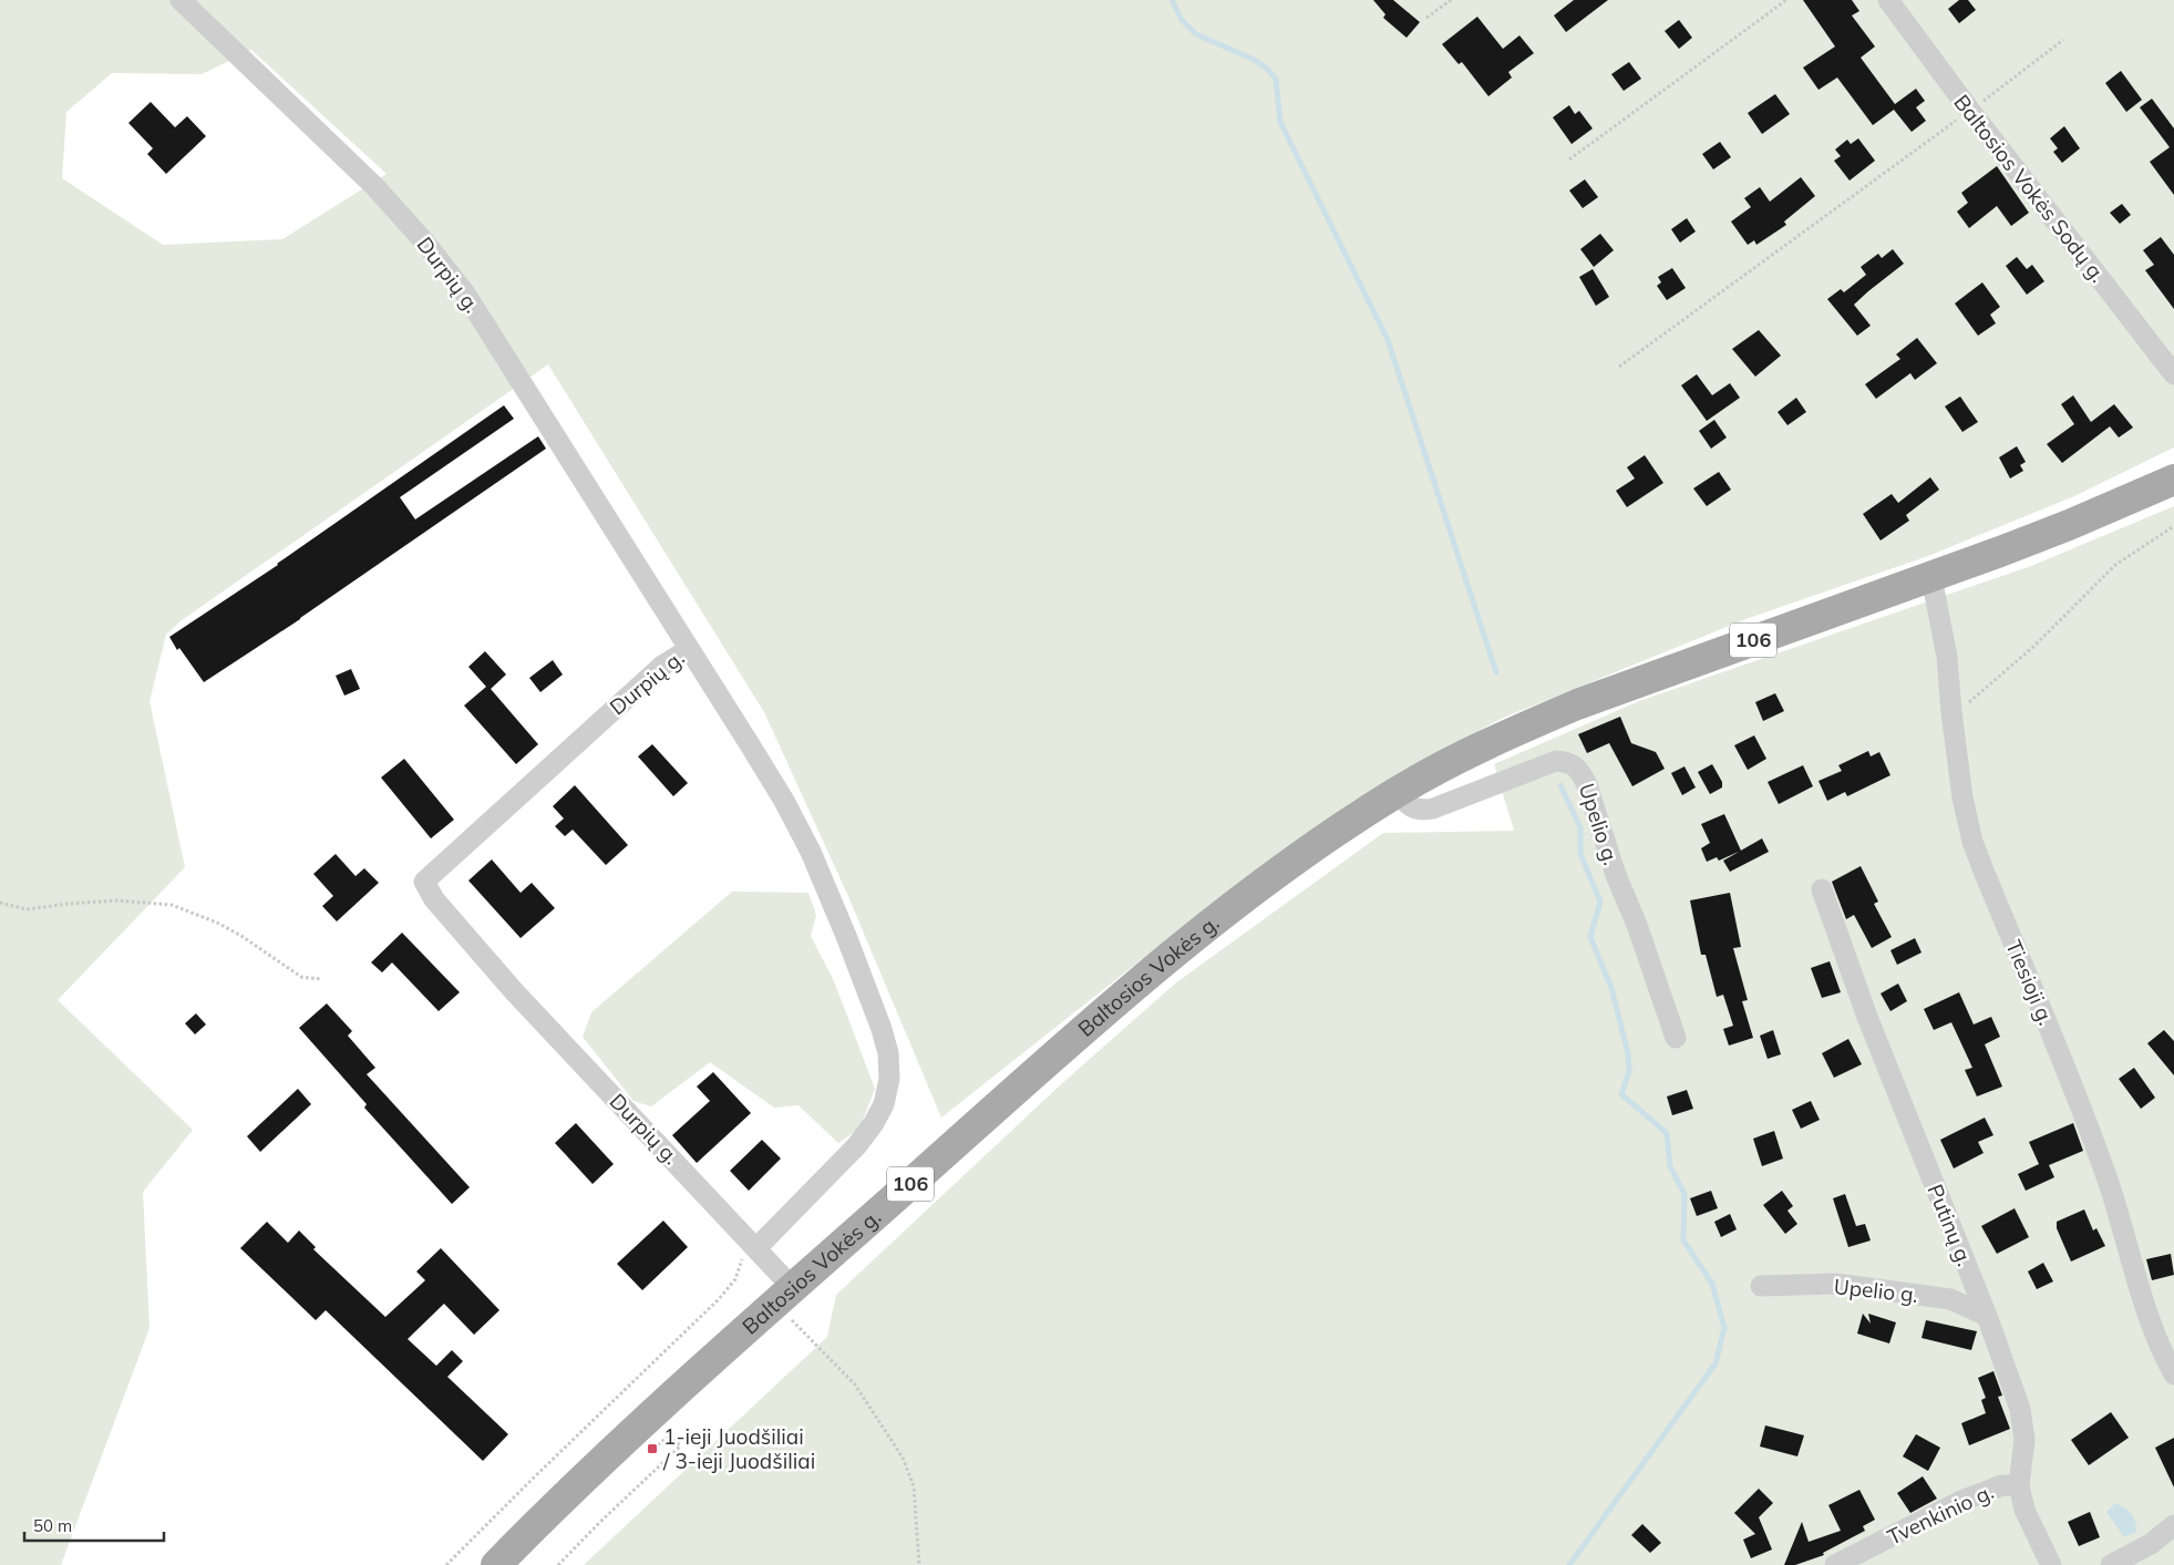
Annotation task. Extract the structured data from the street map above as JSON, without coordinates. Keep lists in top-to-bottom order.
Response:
{
  "streets": {
    "main road": ["106", "Baltosios Vokės g."],
    "street": [
      "Baltosios Vokės Sodų g.",
      "Durpių g.",
      "Upelio g.",
      "Tiesioji g.",
      "Putinų g.",
      "Tvenkinio g."
    ]
  },
  "crossings": [
    ["Durpių g.", "Baltosios Vokės g."],
    ["106", "Upelio g."],
    ["106", "Baltosios Vokės g."],
    ["106", "Tiesioji g."],
    ["Upelio g.", "Baltosios Vokės g."],
    ["Upelio g.", "Putinų g."],
    ["Putinų g.", "Tvenkinio g."]
  ],
  "places": {
    "transit": ["1-ieji Juodšiliai / 3-ieji Juodšiliai"]
  },
  "scale_bar": "50 m"
}
